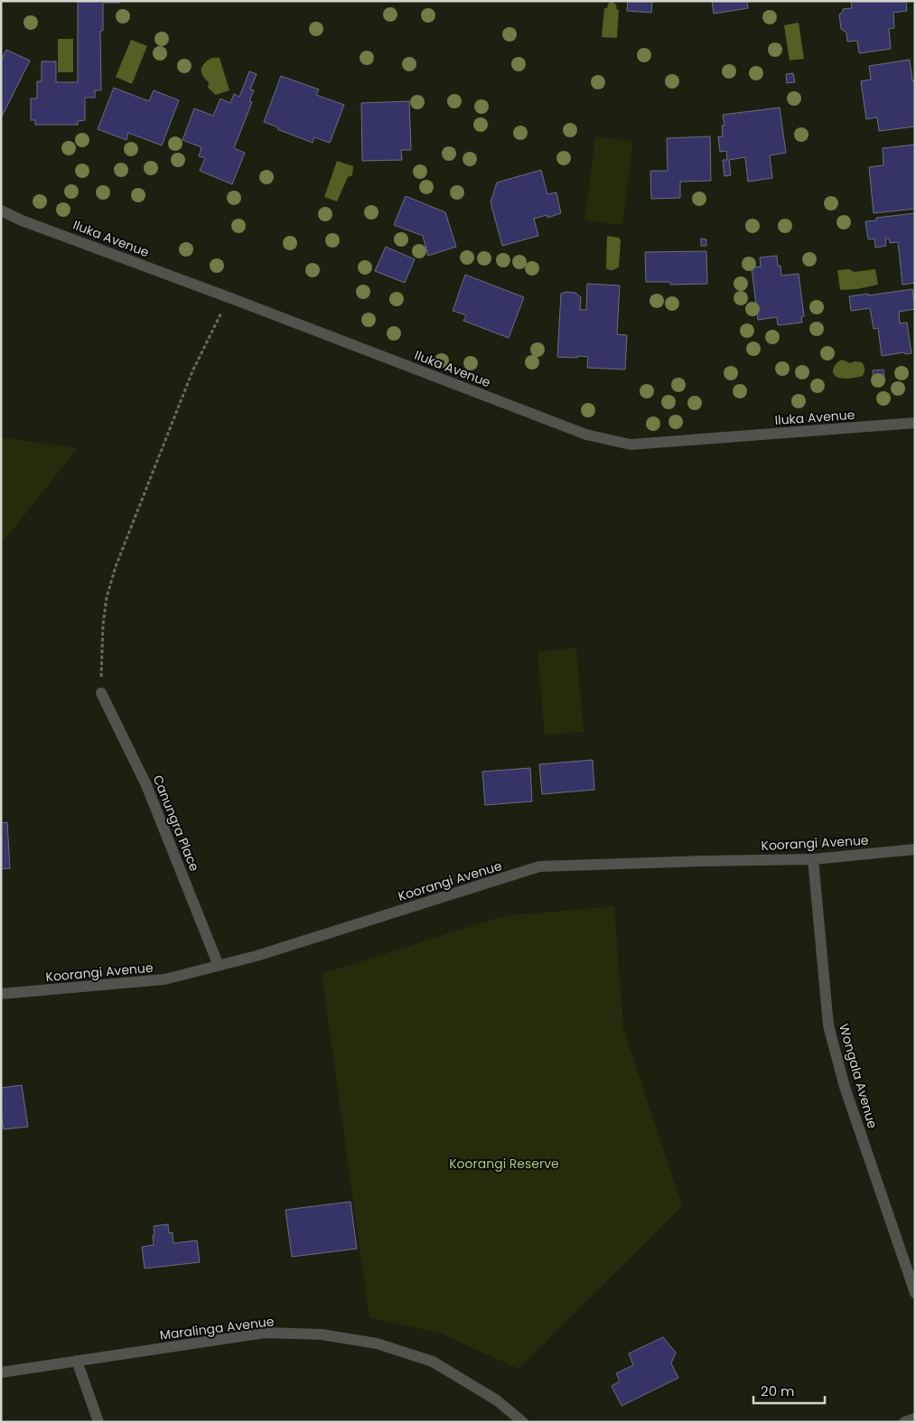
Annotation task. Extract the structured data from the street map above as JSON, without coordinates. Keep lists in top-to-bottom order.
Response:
{
  "streets": {
    "street": [
      "Iluka Avenue",
      "Canungra Place",
      "Koorangi Avenue",
      "Wongala Avenue",
      "Maralinga Avenue"
    ]
  },
  "crossings": [
    ["Canungra Place", "Koorangi Avenue"],
    ["Koorangi Avenue", "Wongala Avenue"]
  ],
  "parks": ["Koorangi Reserve"],
  "scale_bar": "20 m"
}
